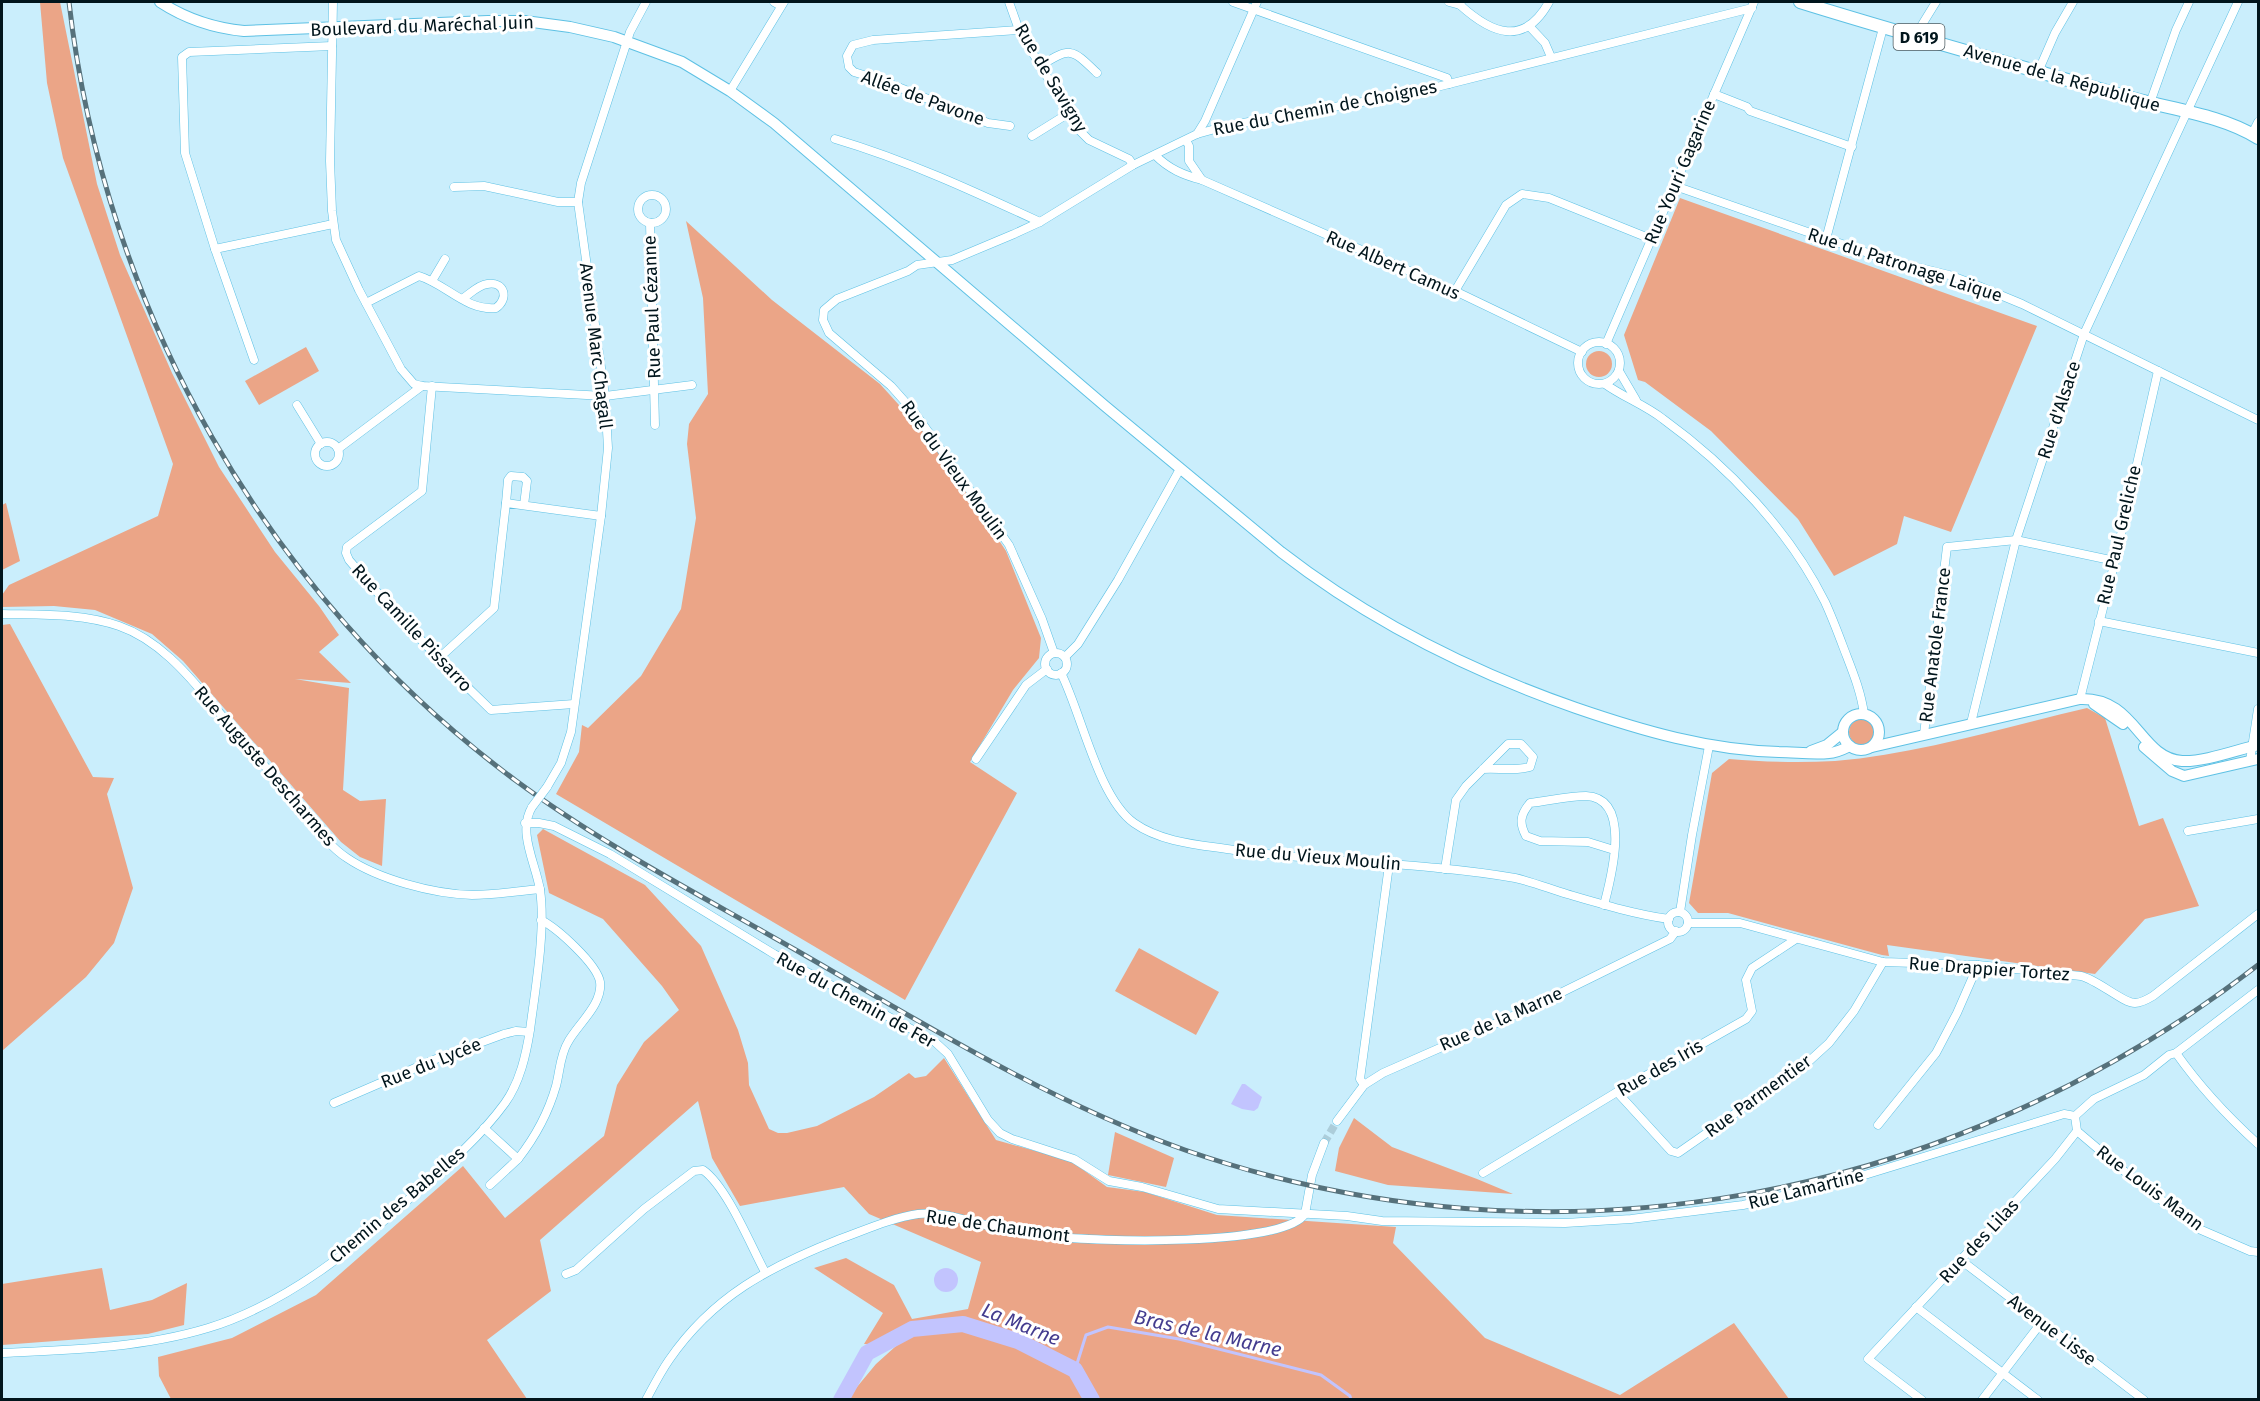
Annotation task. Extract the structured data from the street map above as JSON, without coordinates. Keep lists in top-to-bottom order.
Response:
{
  "streets": {
    "main road": ["D 619", "Avenue de la République"],
    "street": [
      "Boulevard du Maréchal Juin",
      "Rue de Savigny",
      "Allée de Pavone",
      "Rue du Chemin de Choignes",
      "Rue Youri Gagarine",
      "Rue Albert Camus",
      "Rue du Patronage Laïque",
      "Rue Paul Cézanne",
      "Avenue Marc Chagall",
      "Rue d'Alsace",
      "Rue du Vieux Moulin",
      "Rue Paul Greliche",
      "Rue Camille Pissarro",
      "Rue Anatole France",
      "Rue Auguste Descharmes",
      "Rue Drappier Tortez",
      "Rue du Chemin de Fer",
      "Rue de la Marne",
      "Rue du Lycée",
      "Rue des Iris",
      "Rue Parmentier",
      "Rue Louis Mann",
      "Rue Lamartine",
      "Chemin des Babelles",
      "Rue de Chaumont",
      "Rue des Lilas",
      "Avenue Lisse"
    ]
  },
  "crossings": [
    ["Boulevard du Maréchal Juin", "Rue du Chemin de Choignes"],
    ["Boulevard du Maréchal Juin", "Avenue Marc Chagall"],
    ["D 619", "Avenue de la République"],
    ["D 619", "Rue d'Alsace"],
    ["Rue de Savigny", "Allée de Pavone"],
    ["Rue de Savigny", "Rue du Chemin de Choignes"],
    ["Avenue de la République", "Rue d'Alsace"],
    ["Rue du Chemin de Choignes", "Rue Youri Gagarine"],
    ["Rue du Chemin de Choignes", "Rue Albert Camus"],
    ["Rue du Chemin de Choignes", "Rue du Vieux Moulin"],
    ["Rue Youri Gagarine", "Rue Albert Camus"],
    ["Rue Youri Gagarine", "Rue du Patronage Laïque"],
    ["Rue du Patronage Laïque", "Rue d'Alsace"],
    ["Rue du Patronage Laïque", "Rue Paul Greliche"],
    ["Avenue Marc Chagall", "Rue Camille Pissarro"],
    ["Avenue Marc Chagall", "Rue du Chemin de Fer"],
    ["Avenue Marc Chagall", "Chemin des Babelles"],
    ["Rue d'Alsace", "Rue Anatole France"],
    ["Rue du Vieux Moulin", "Rue Drappier Tortez"],
    ["Rue du Vieux Moulin", "Rue de la Marne"],
    ["Rue Paul Greliche", "Rue Anatole France"],
    ["Rue Auguste Descharmes", "Chemin des Babelles"],
    ["Rue Drappier Tortez", "Rue de la Marne"],
    ["Rue Drappier Tortez", "Rue des Iris"],
    ["Rue Drappier Tortez", "Rue Parmentier"],
    ["Rue du Chemin de Fer", "Rue Lamartine"],
    ["Rue du Chemin de Fer", "Chemin des Babelles"],
    ["Rue du Chemin de Fer", "Rue de Chaumont"],
    ["Rue du Lycée", "Chemin des Babelles"],
    ["Rue des Iris", "Rue Parmentier"],
    ["Rue Louis Mann", "Rue des Lilas"],
    ["Rue Lamartine", "Rue de Chaumont"],
    ["Rue des Lilas", "Avenue Lisse"]
  ],
  "water": ["La Marne", "Bras de la Marne"]
}
